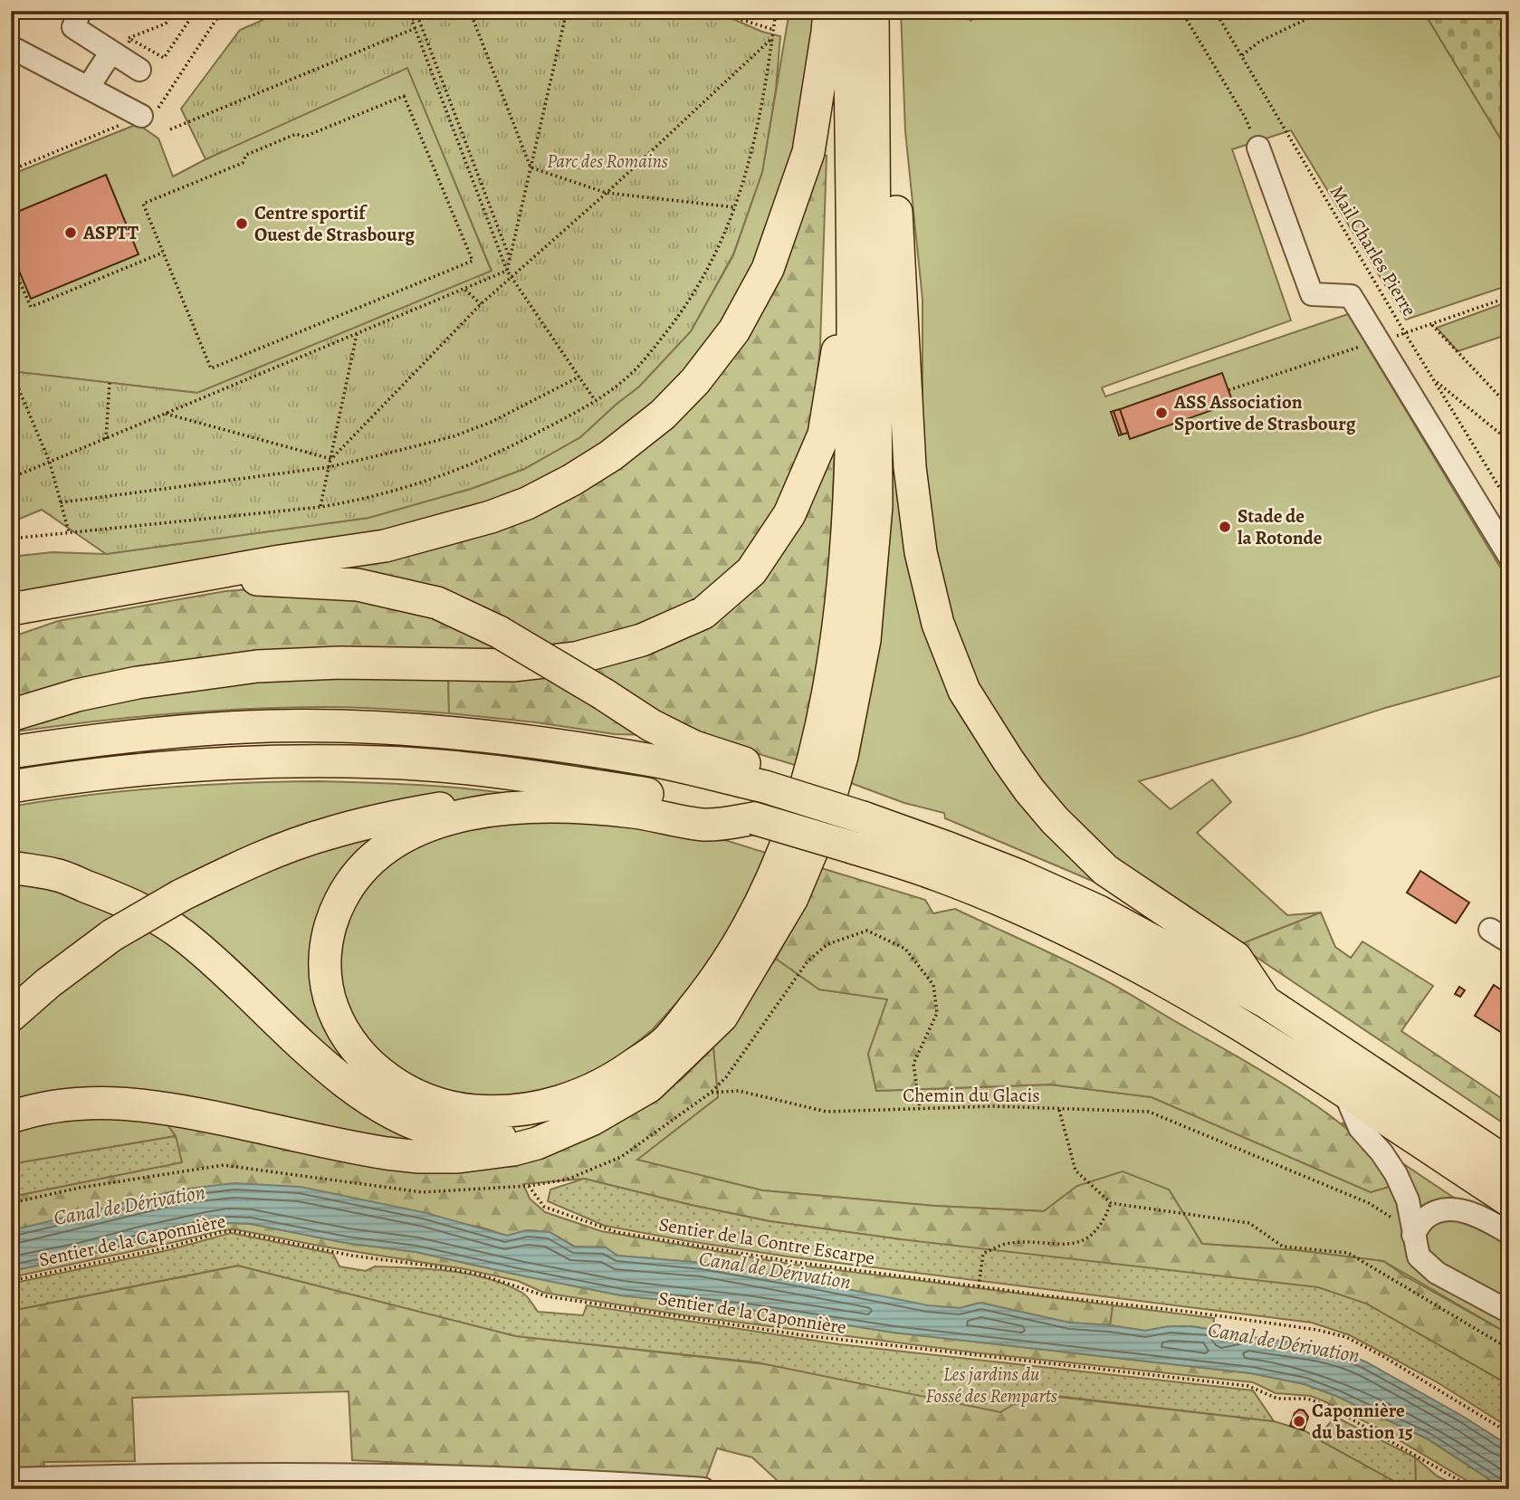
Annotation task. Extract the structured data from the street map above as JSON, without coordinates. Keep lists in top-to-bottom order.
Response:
{
  "streets": {
    "path": [
      "Mail Charles Pierre",
      "Chemin du Glacis",
      "Sentier de la Caponnière",
      "Sentier de la Contre Escarpe"
    ]
  },
  "water": ["Canal de Dérivation"],
  "parks": ["Parc des Romains", "Les jardins du Fossé des Remparts"],
  "places": [
    "Centre sportif Ouest de Strasbourg",
    "ASPTT",
    "ASS Association Sportive de Strasbourg",
    "Stade de la Rotonde",
    "Caponnière du bastion 15"
  ]
}
